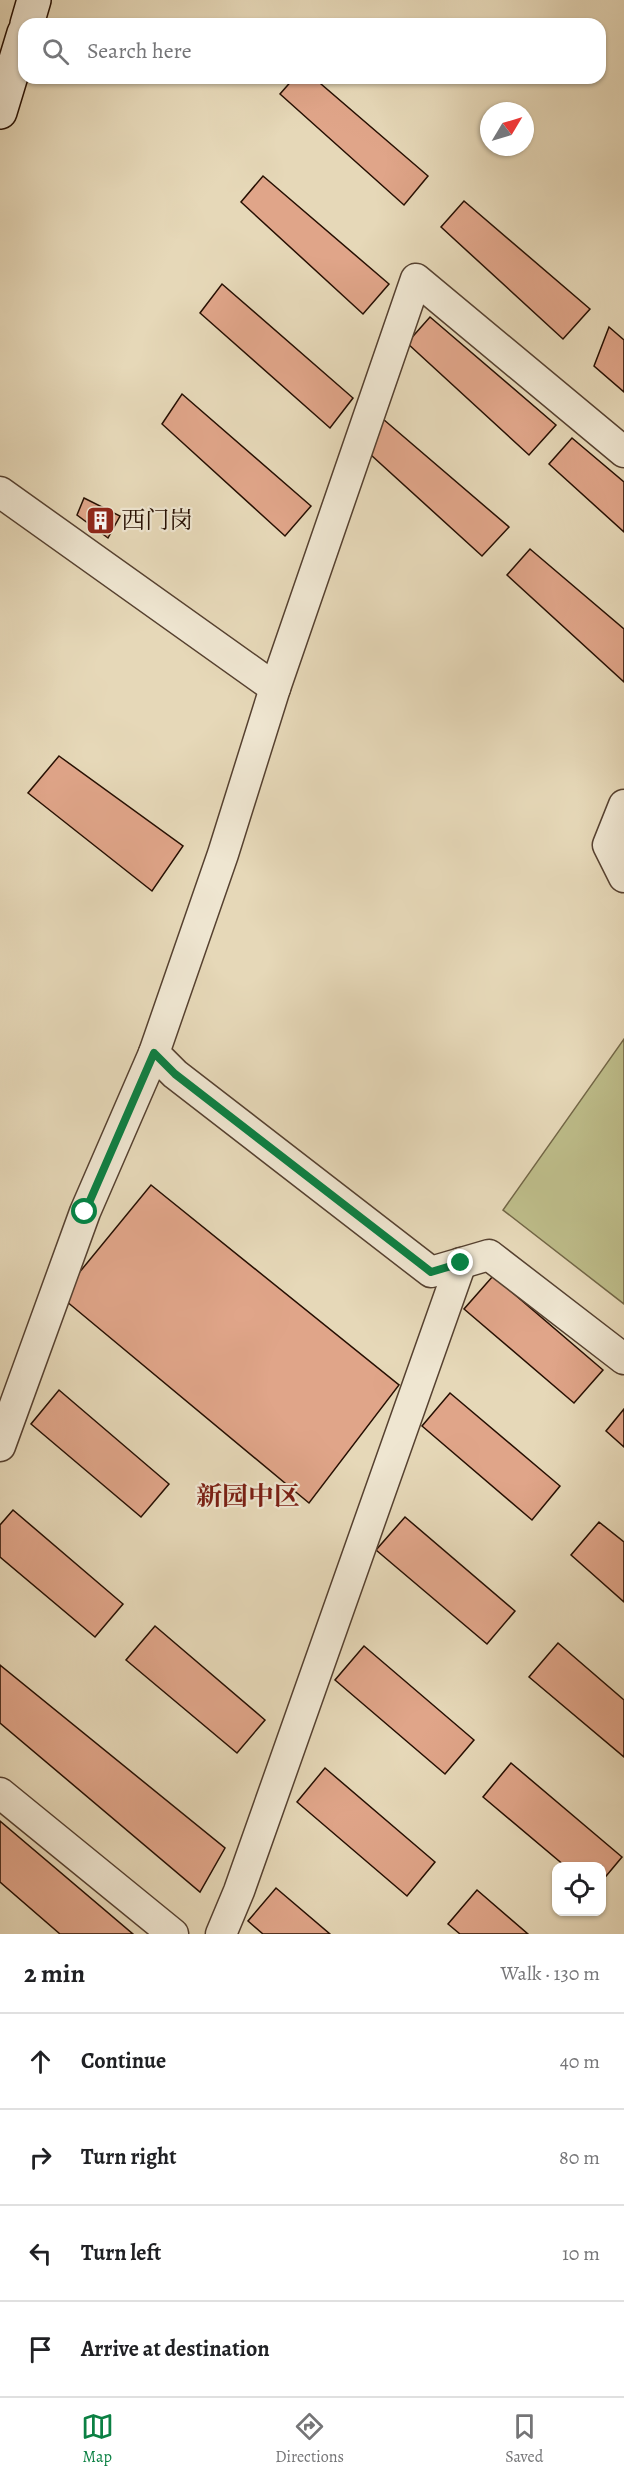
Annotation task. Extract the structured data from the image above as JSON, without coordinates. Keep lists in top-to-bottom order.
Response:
{
  "districts": ["新园中区"],
  "places": {
    "building": ["西门岗"]
  },
  "north": "top right",
  "page": {
    "search": "Search here",
    "heading": ["2 min", "Walk · 130 m"],
    "list": [
      ["Continue", "40 m"],
      ["Turn right", "80 m"],
      ["Turn left", "10 m"],
      "Arrive at destination"
    ],
    "nav": ["Map", "Directions", "Saved"]
  }
}
